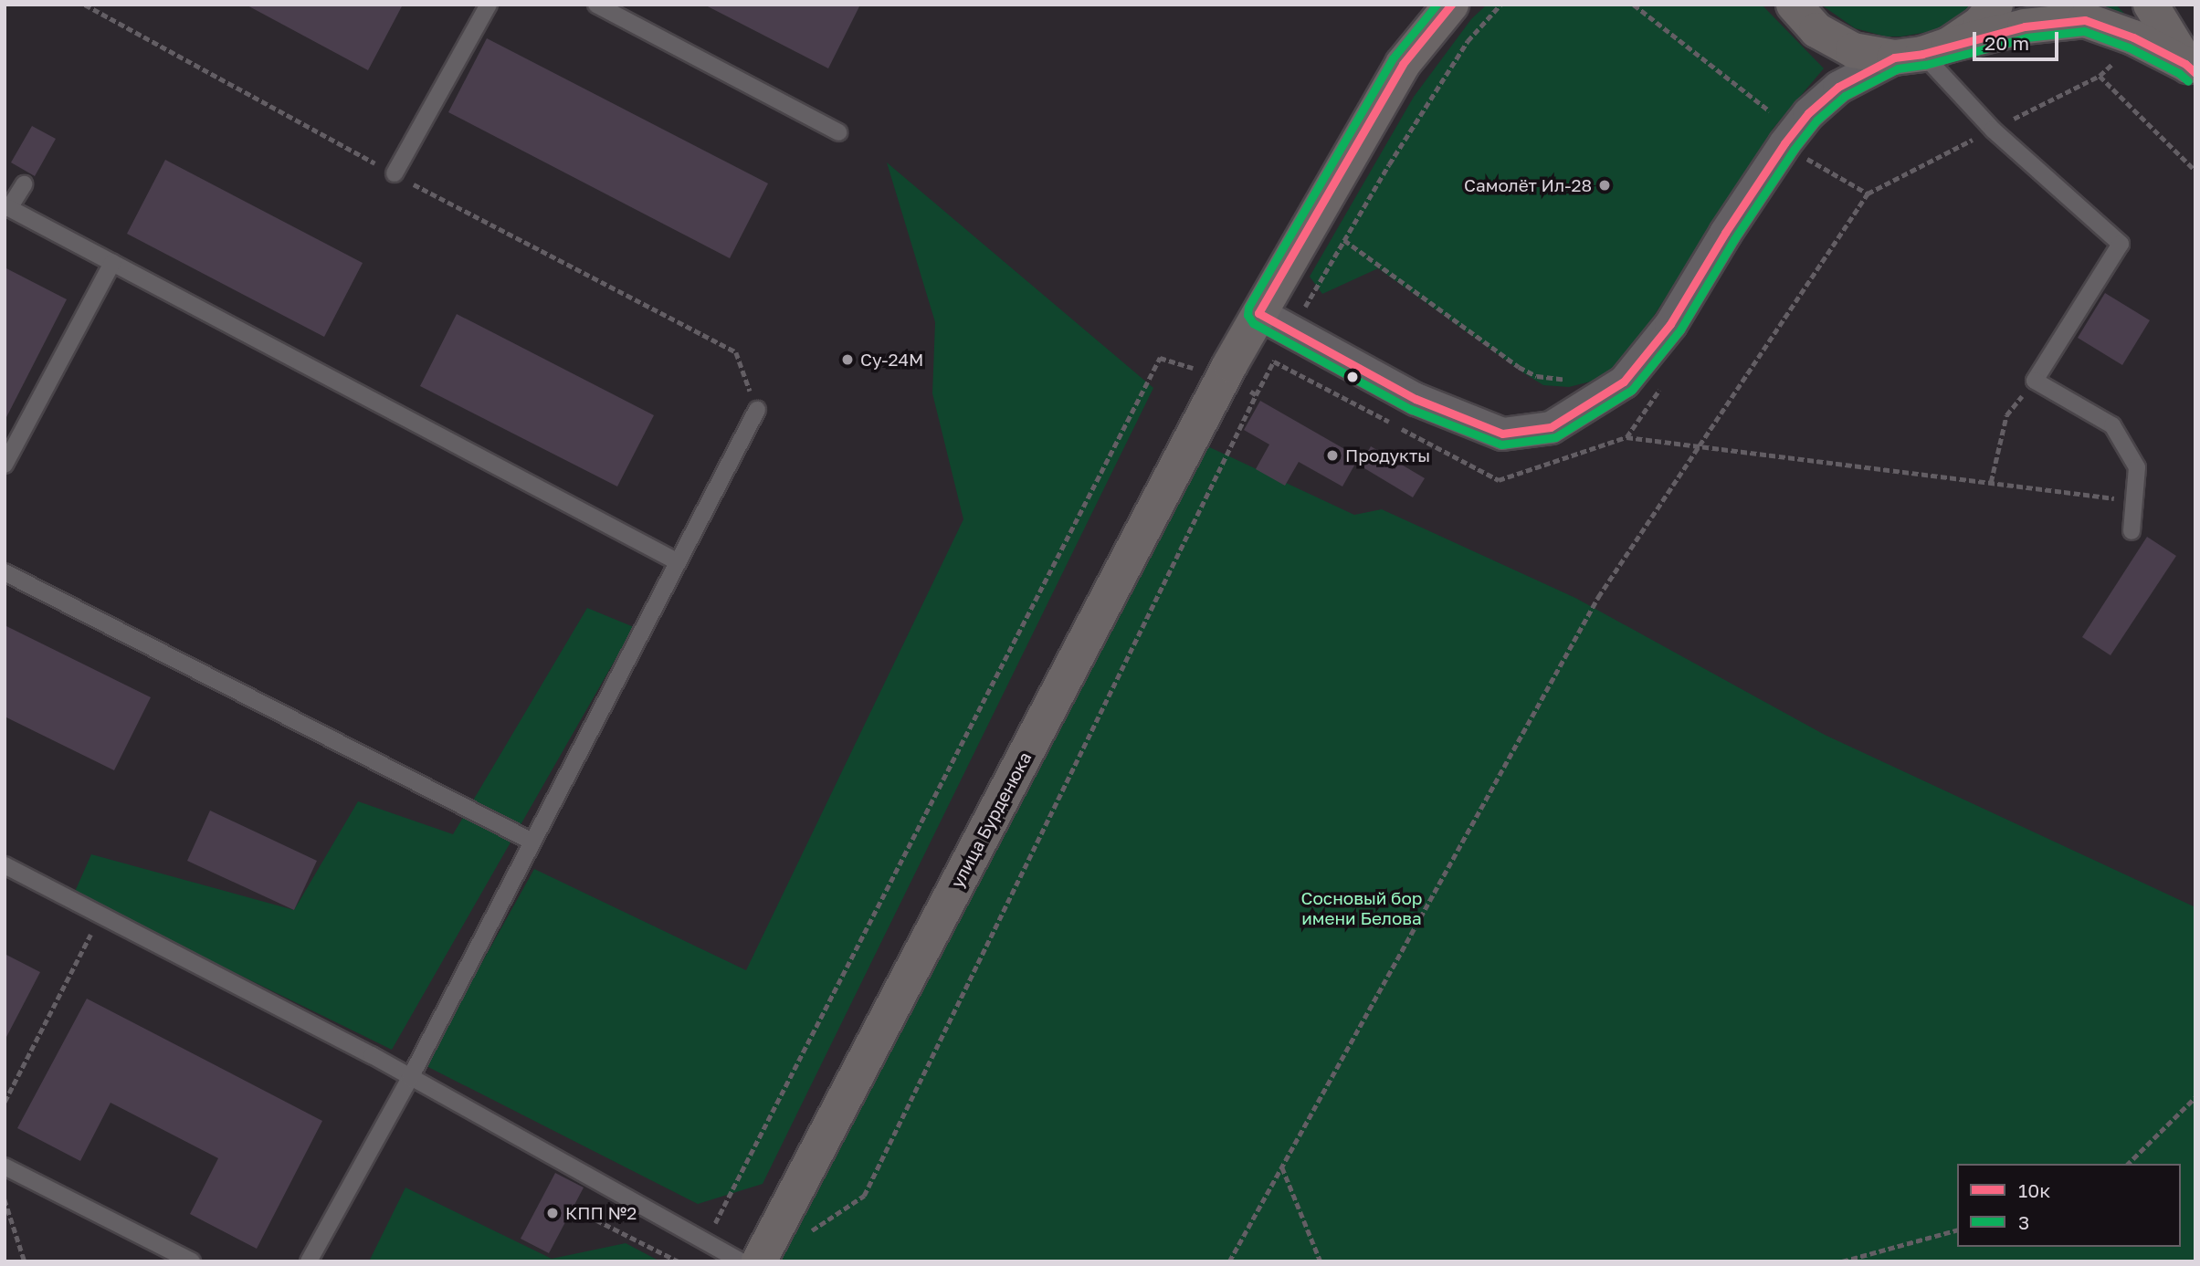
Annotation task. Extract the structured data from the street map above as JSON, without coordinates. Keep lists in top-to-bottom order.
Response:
{
  "streets": {
    "street": ["улица Бурденюка"]
  },
  "parks": ["Сосновый бор имени Белова"],
  "places": [
    "Самолёт Ил-28",
    "Су-24М",
    "Продукты",
    "КПП №2"
  ],
  "lines": ["transit line 10к", "transit line 3"],
  "legend": ["10к", "3"],
  "scale_bar": "20 m"
}
